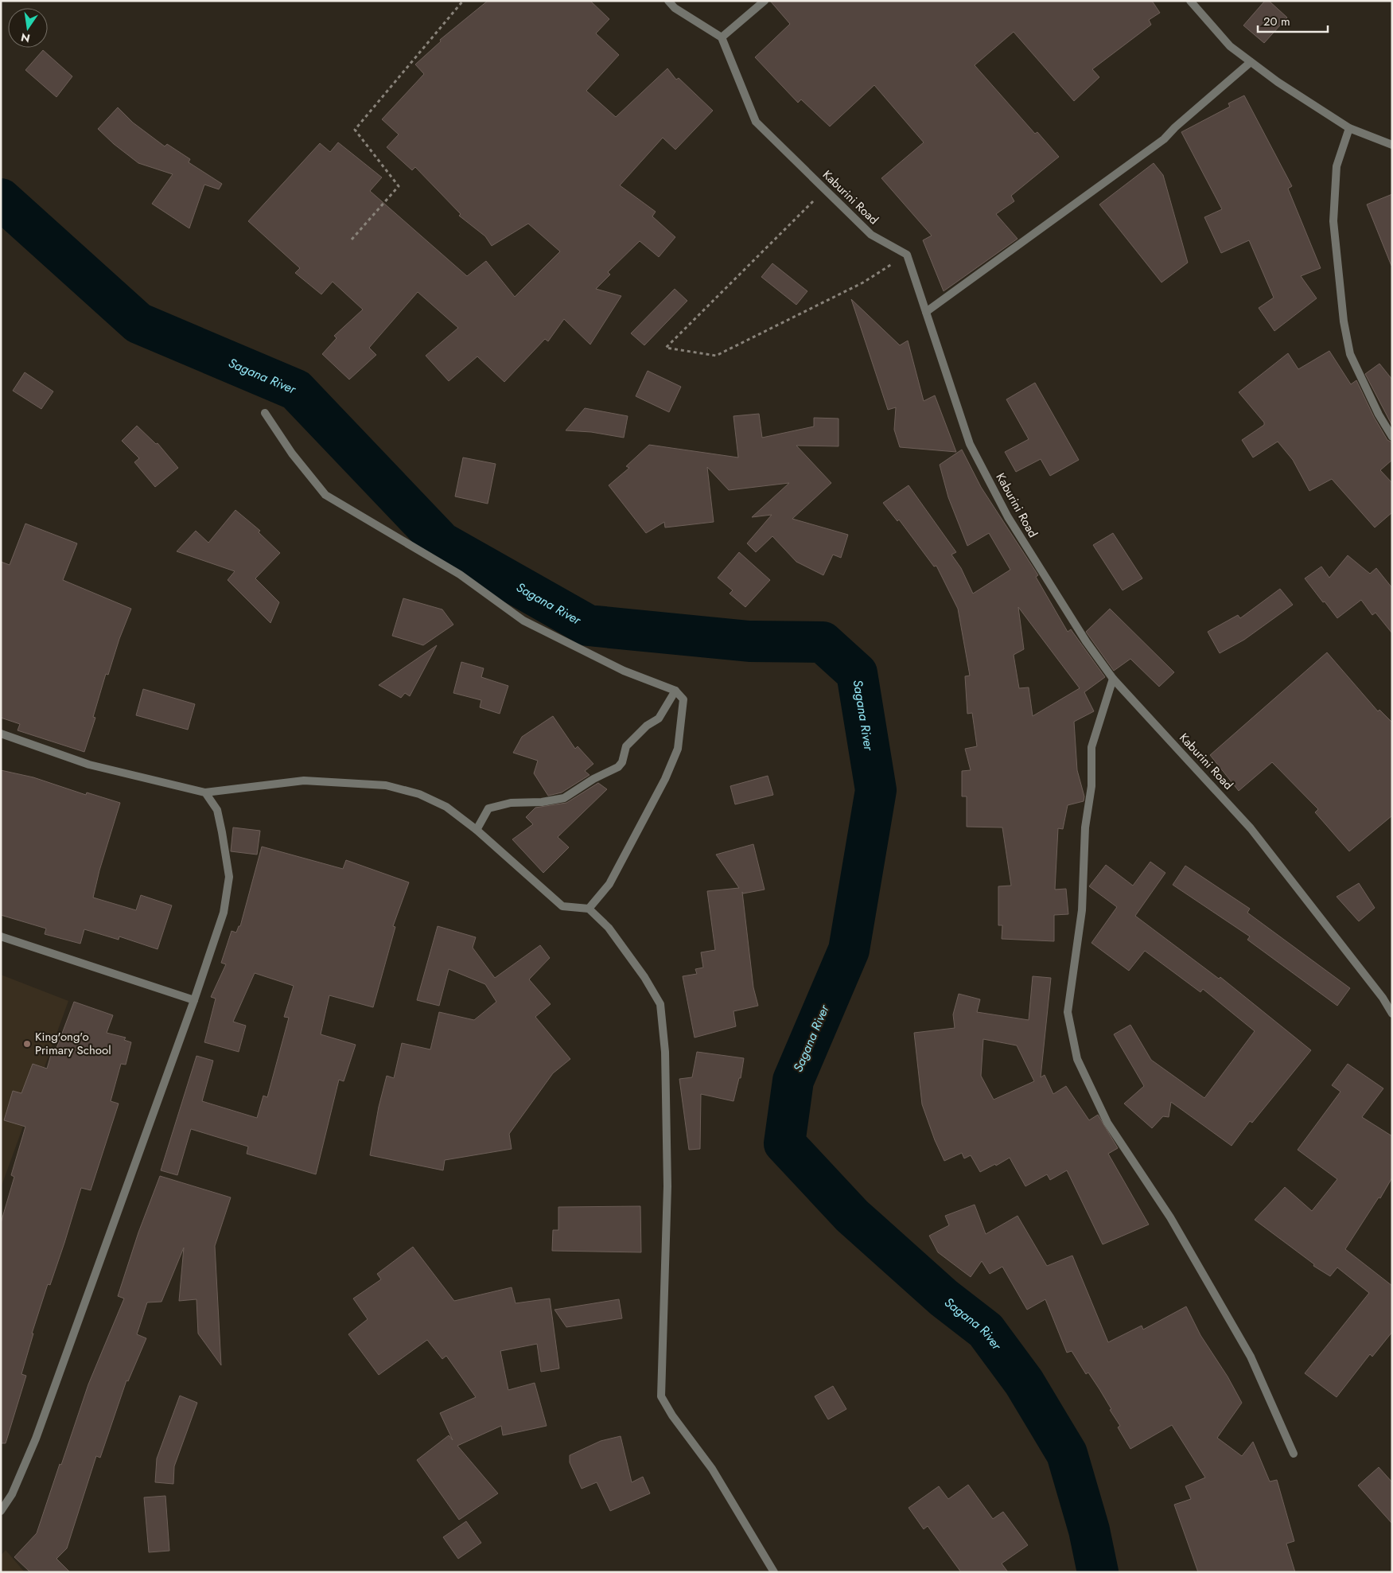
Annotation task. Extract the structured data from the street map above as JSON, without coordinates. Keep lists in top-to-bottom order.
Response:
{
  "streets": {
    "street": ["Kaburini Road"]
  },
  "water": ["Sagana River"],
  "places": ["King'ong'o Primary School"],
  "scale_bar": "20 m",
  "north": "bottom"
}
